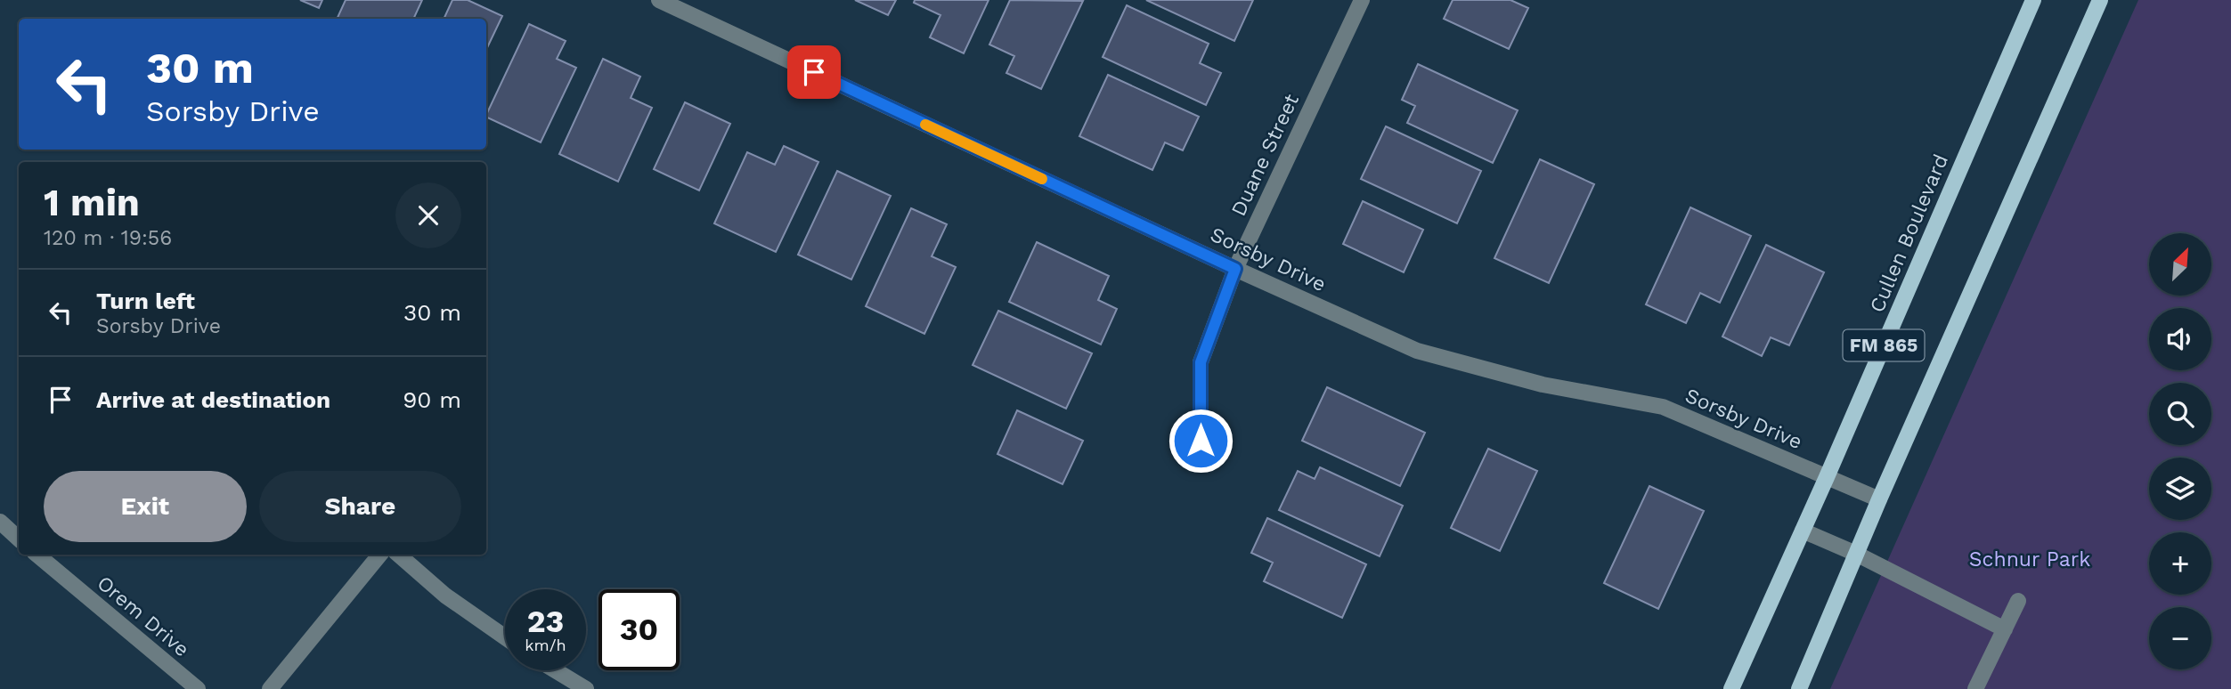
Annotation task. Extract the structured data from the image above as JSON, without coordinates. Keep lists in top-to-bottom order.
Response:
{
  "streets": {
    "main road": ["Cullen Boulevard", "FM 865"],
    "street": ["Duane Street", "Sorsby Drive", "Orem Drive"]
  },
  "crossings": [
    ["Duane Street", "Sorsby Drive"],
    ["Cullen Boulevard", "Sorsby Drive"],
    ["Sorsby Drive", "FM 865"]
  ],
  "parks": ["Schnur Park"],
  "north": "top right",
  "page": {
    "turn": ["30 m", "Sorsby Drive"],
    "heading": ["1 min", "120 m · 19:56"],
    "map_buttons": ["+", "−"],
    "list": [
      {
        "name": "Turn left",
        "note": "Sorsby Drive",
        "value": "30 m"
      },
      {
        "name": "Arrive at destination",
        "value": "90 m"
      }
    ],
    "buttons": ["Exit", "Share"],
    "speed": "23 km/h",
    "limit": "30"
  }
}
